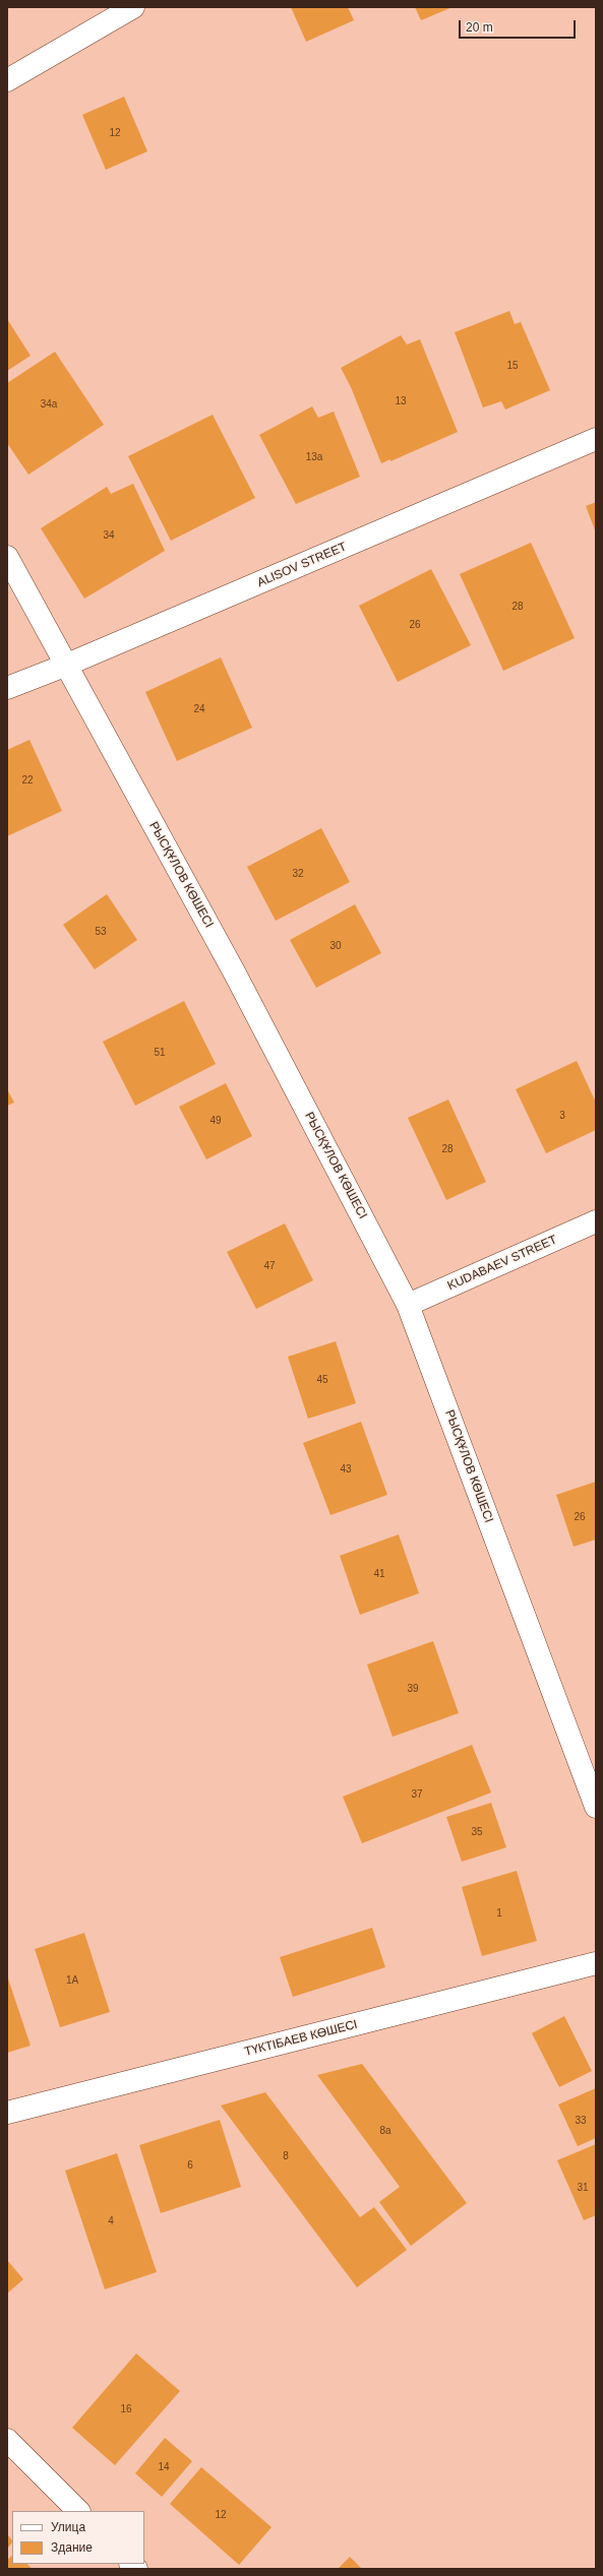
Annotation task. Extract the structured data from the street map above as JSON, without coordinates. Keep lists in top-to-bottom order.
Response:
{
  "streets": {
    "street": [
      "ALISOV STREET",
      "РЫСҚҰЛОВ КӨШЕСІ",
      "KUDABAEV STREET",
      "ТҮКТІБАЕВ КӨШЕСІ"
    ]
  },
  "crossings": [
    ["ALISOV STREET", "РЫСҚҰЛОВ КӨШЕСІ"],
    ["РЫСҚҰЛОВ КӨШЕСІ", "KUDABAEV STREET"]
  ],
  "house_numbers": [
    "12",
    "15",
    "13",
    "34а",
    "13а",
    "34",
    "28",
    "26",
    "24",
    "22",
    "32",
    "53",
    "30",
    "51",
    "3",
    "49",
    "28",
    "47",
    "45",
    "43",
    "26",
    "41",
    "39",
    "37",
    "35",
    "1",
    "1А",
    "33",
    "8а",
    "8",
    "6",
    "31",
    "4",
    "16",
    "14",
    "12"
  ],
  "legend": ["Улица", "Здание"],
  "scale_bar": "20 m"
}
